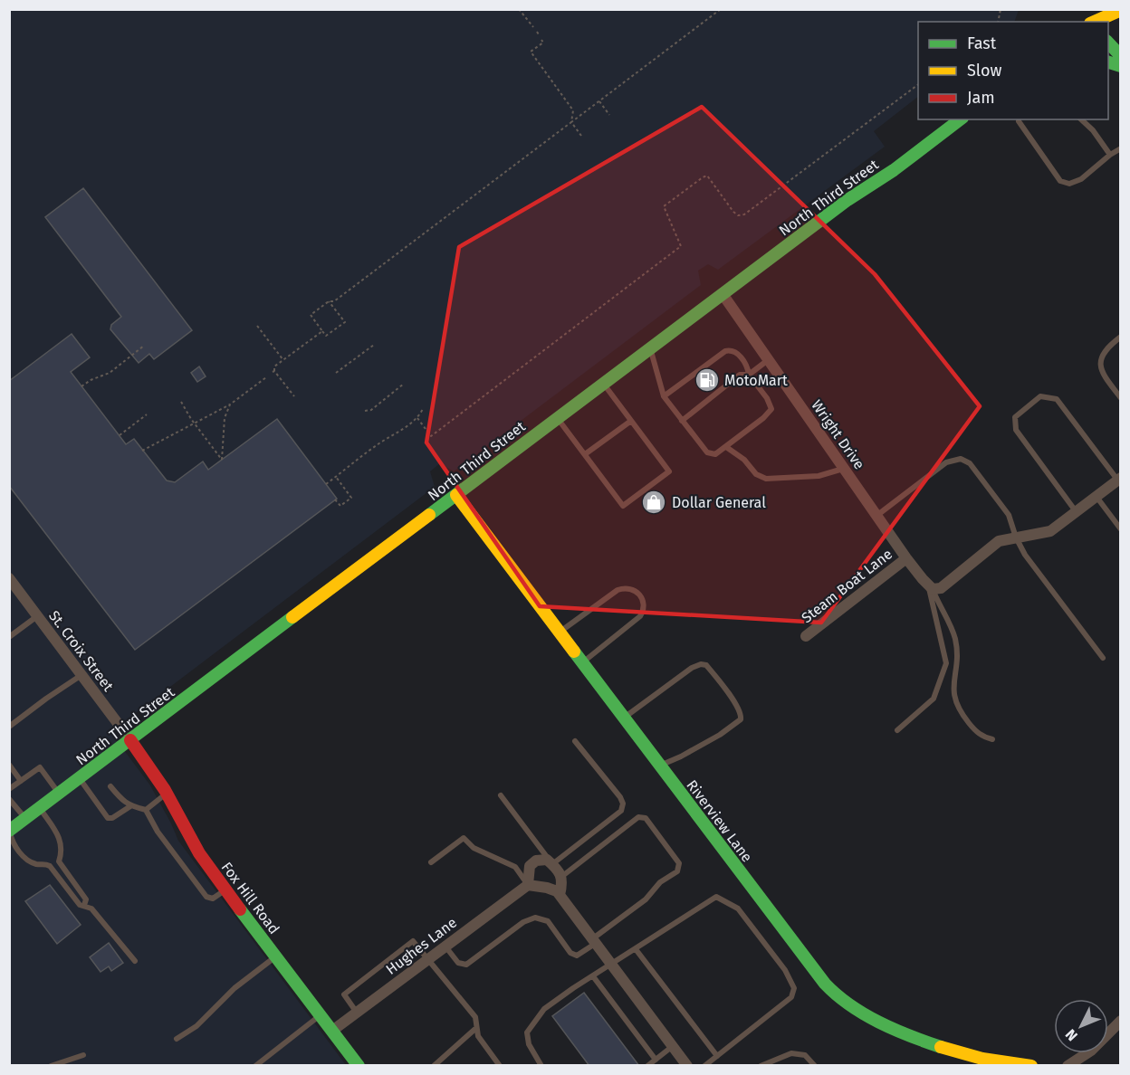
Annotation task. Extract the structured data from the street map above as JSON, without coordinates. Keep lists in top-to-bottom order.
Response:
{
  "streets": {
    "main road": ["North Third Street", "Riverview Lane", "Fox Hill Road"],
    "street": [
      "Wright Drive",
      "Steam Boat Lane",
      "St. Croix Street",
      "Hughes Lane"
    ]
  },
  "crossings": [
    ["North Third Street", "Wright Drive"],
    ["North Third Street", "St. Croix Street"],
    ["North Third Street", "Riverview Lane"],
    ["North Third Street", "Fox Hill Road"],
    ["Wright Drive", "Steam Boat Lane"],
    ["St. Croix Street", "Fox Hill Road"],
    ["Fox Hill Road", "Hughes Lane"]
  ],
  "places": {
    "fuel station": ["MotoMart"],
    "shop": ["Dollar General"]
  },
  "legend": ["Fast", "Slow", "Jam"],
  "north": "bottom left"
}
